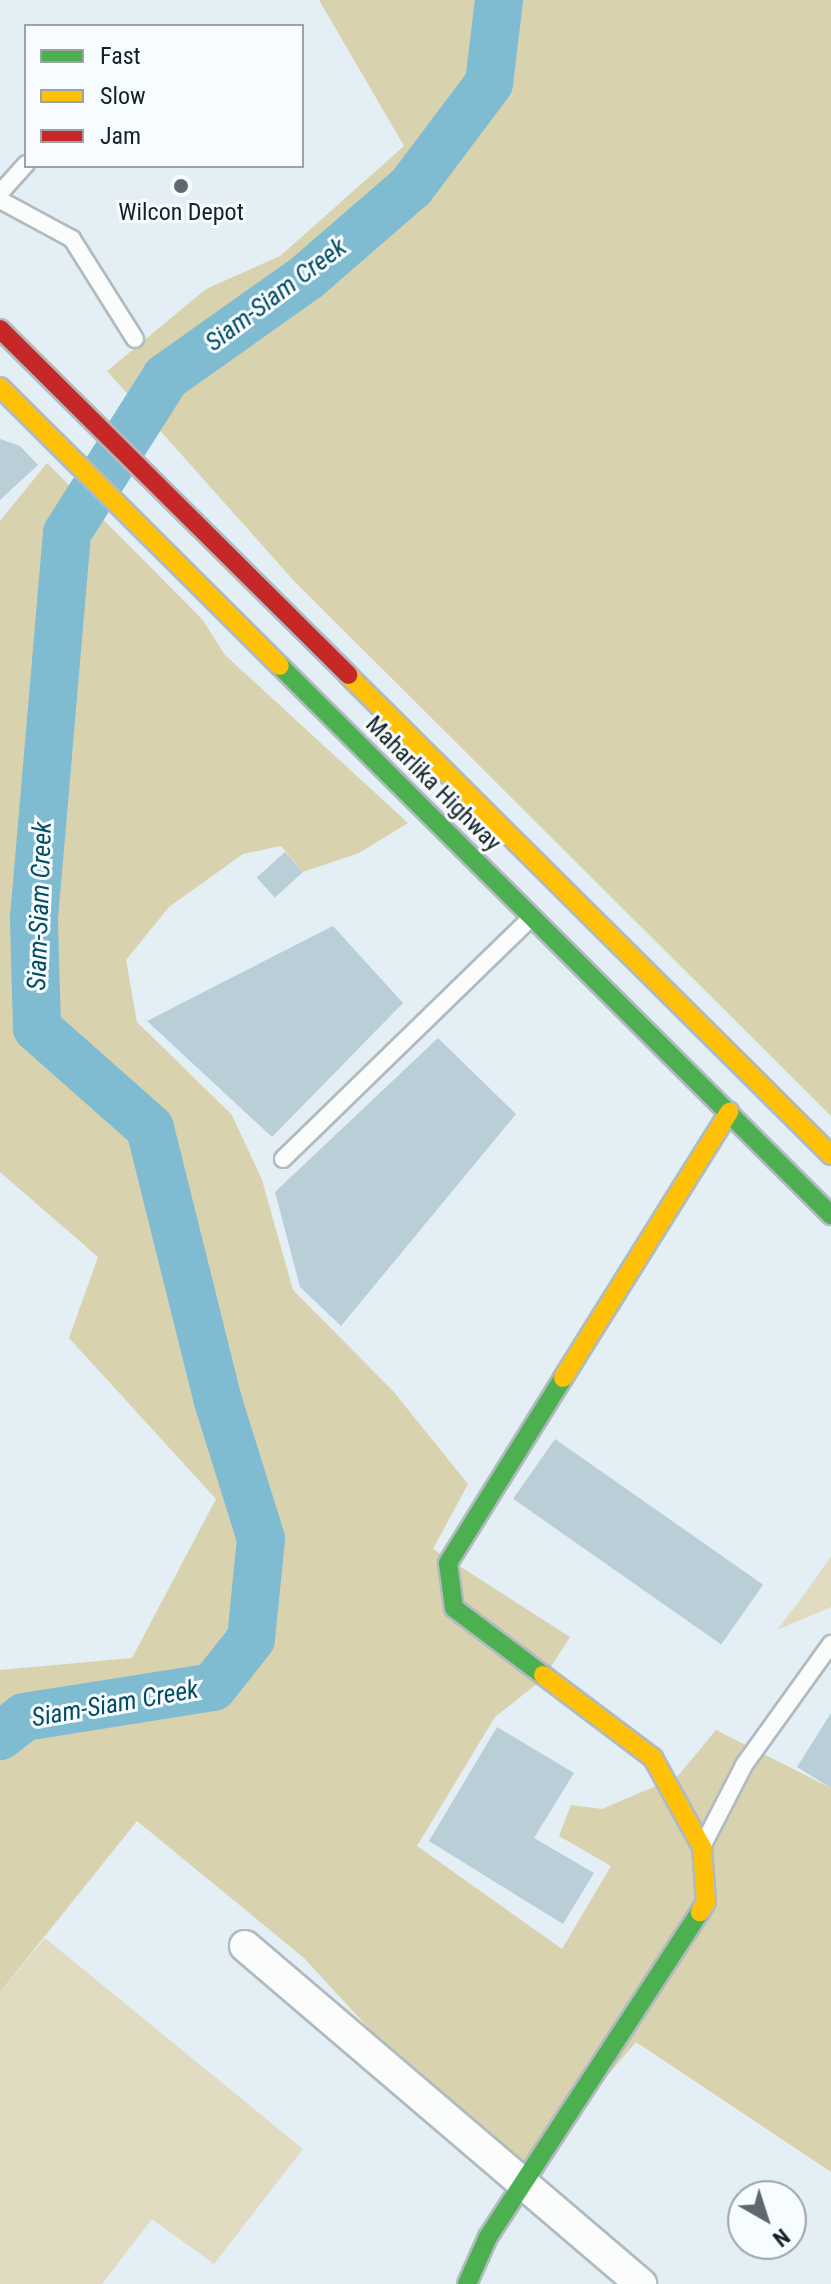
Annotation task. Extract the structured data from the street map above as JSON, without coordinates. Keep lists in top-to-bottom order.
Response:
{
  "streets": {
    "main road": ["Maharlika Highway"]
  },
  "water": ["Siam-Siam Creek"],
  "places": ["Wilcon Depot"],
  "legend": ["Fast", "Slow", "Jam"],
  "north": "bottom right"
}
